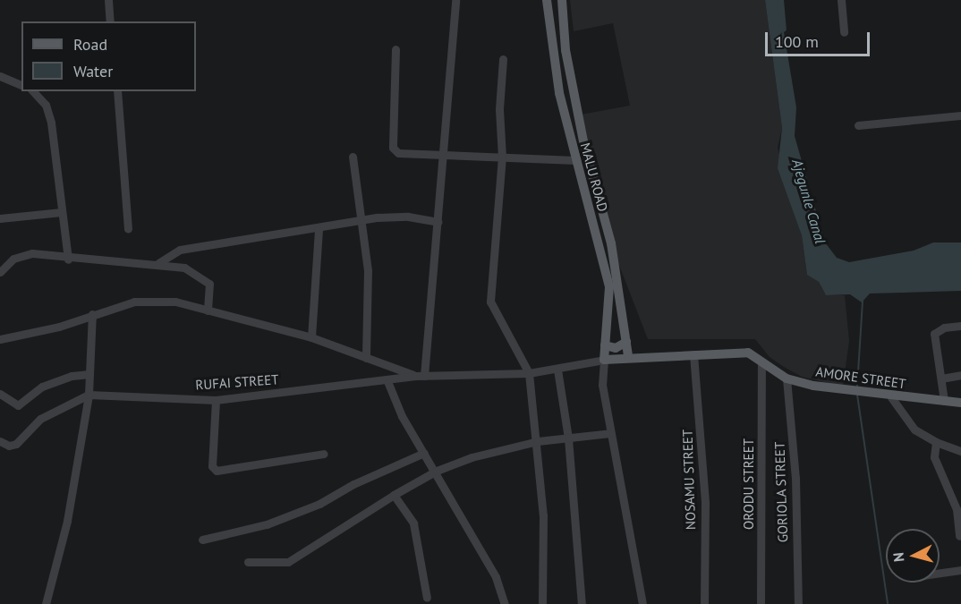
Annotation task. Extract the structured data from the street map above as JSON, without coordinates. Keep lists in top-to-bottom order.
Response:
{
  "streets": {
    "main road": ["MALU ROAD", "AMORE STREET"],
    "street": [
      "RUFAI STREET",
      "NOSAMU STREET",
      "ORODU STREET",
      "GORIOLA STREET"
    ]
  },
  "crossings": [
    ["MALU ROAD", "AMORE STREET"],
    ["AMORE STREET", "NOSAMU STREET"],
    ["AMORE STREET", "ORODU STREET"],
    ["AMORE STREET", "GORIOLA STREET"]
  ],
  "water": ["Ajegunle Canal"],
  "legend": ["Road", "Water"],
  "scale_bar": "100 m",
  "north": "left"
}
